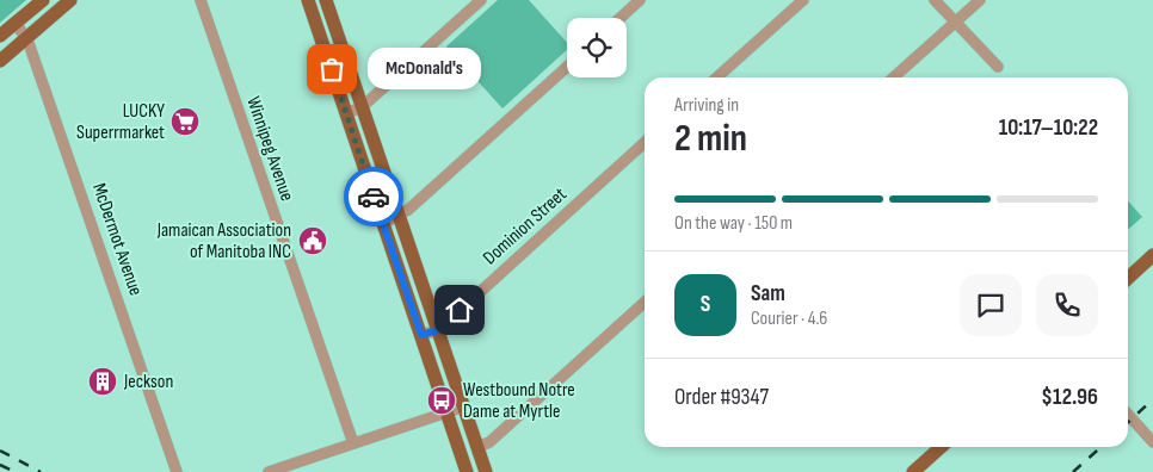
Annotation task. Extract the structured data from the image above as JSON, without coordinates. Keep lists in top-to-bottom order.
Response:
{
  "streets": {
    "street": ["Winnipeg Avenue", "Dominion Street", "McDermot Avenue"]
  },
  "places": {
    "other": ["McDonald's"],
    "supermarket": ["LUCKY Superrmarket"],
    "public building": ["Jamaican Association of Manitoba INC"],
    "building": ["Jeckson"],
    "bus stop": ["Westbound Notre Dame at Myrtle"]
  },
  "page": {
    "bubble": "McDonald's",
    "heading": ["2 min", "Arriving in", "10:17–10:22"],
    "panel": [
      "Sam",
      "Courier · 4.6",
      "Order #9347",
      "$12.96"
    ],
    "bar": "On the way · 150 m",
    "round": "S"
  }
}
